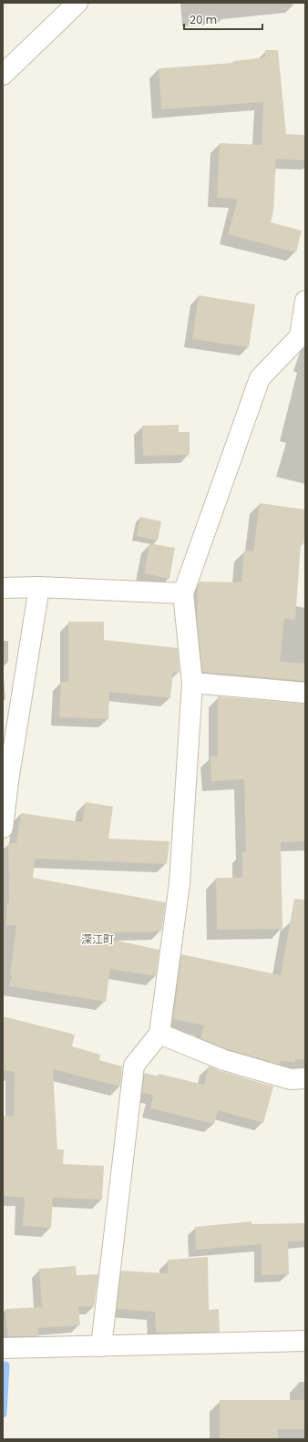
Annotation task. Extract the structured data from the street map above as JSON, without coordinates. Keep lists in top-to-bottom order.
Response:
{
  "districts": ["深江町"],
  "scale_bar": "20 m"
}
